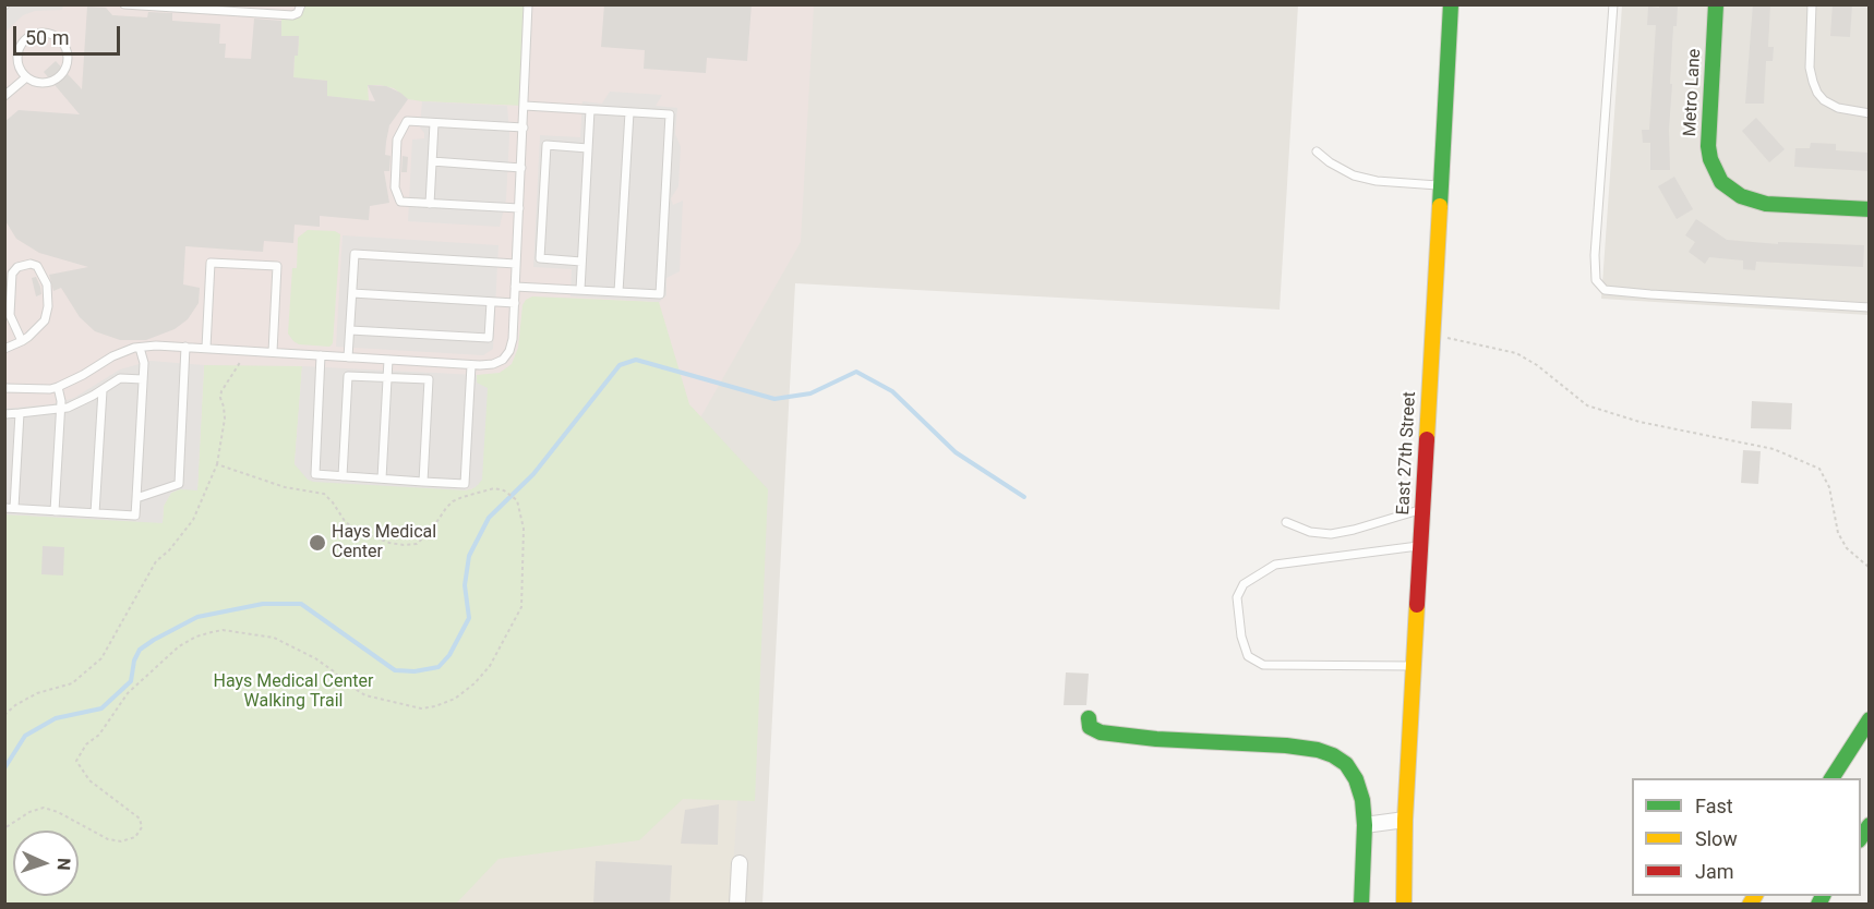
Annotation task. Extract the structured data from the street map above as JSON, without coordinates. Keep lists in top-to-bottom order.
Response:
{
  "streets": {
    "main road": ["Metro Lane", "East 27th Street"]
  },
  "parks": ["Hays Medical Center Walking Trail"],
  "places": ["Hays Medical Center"],
  "legend": ["Fast", "Slow", "Jam"],
  "scale_bar": "50 m",
  "north": "right"
}
